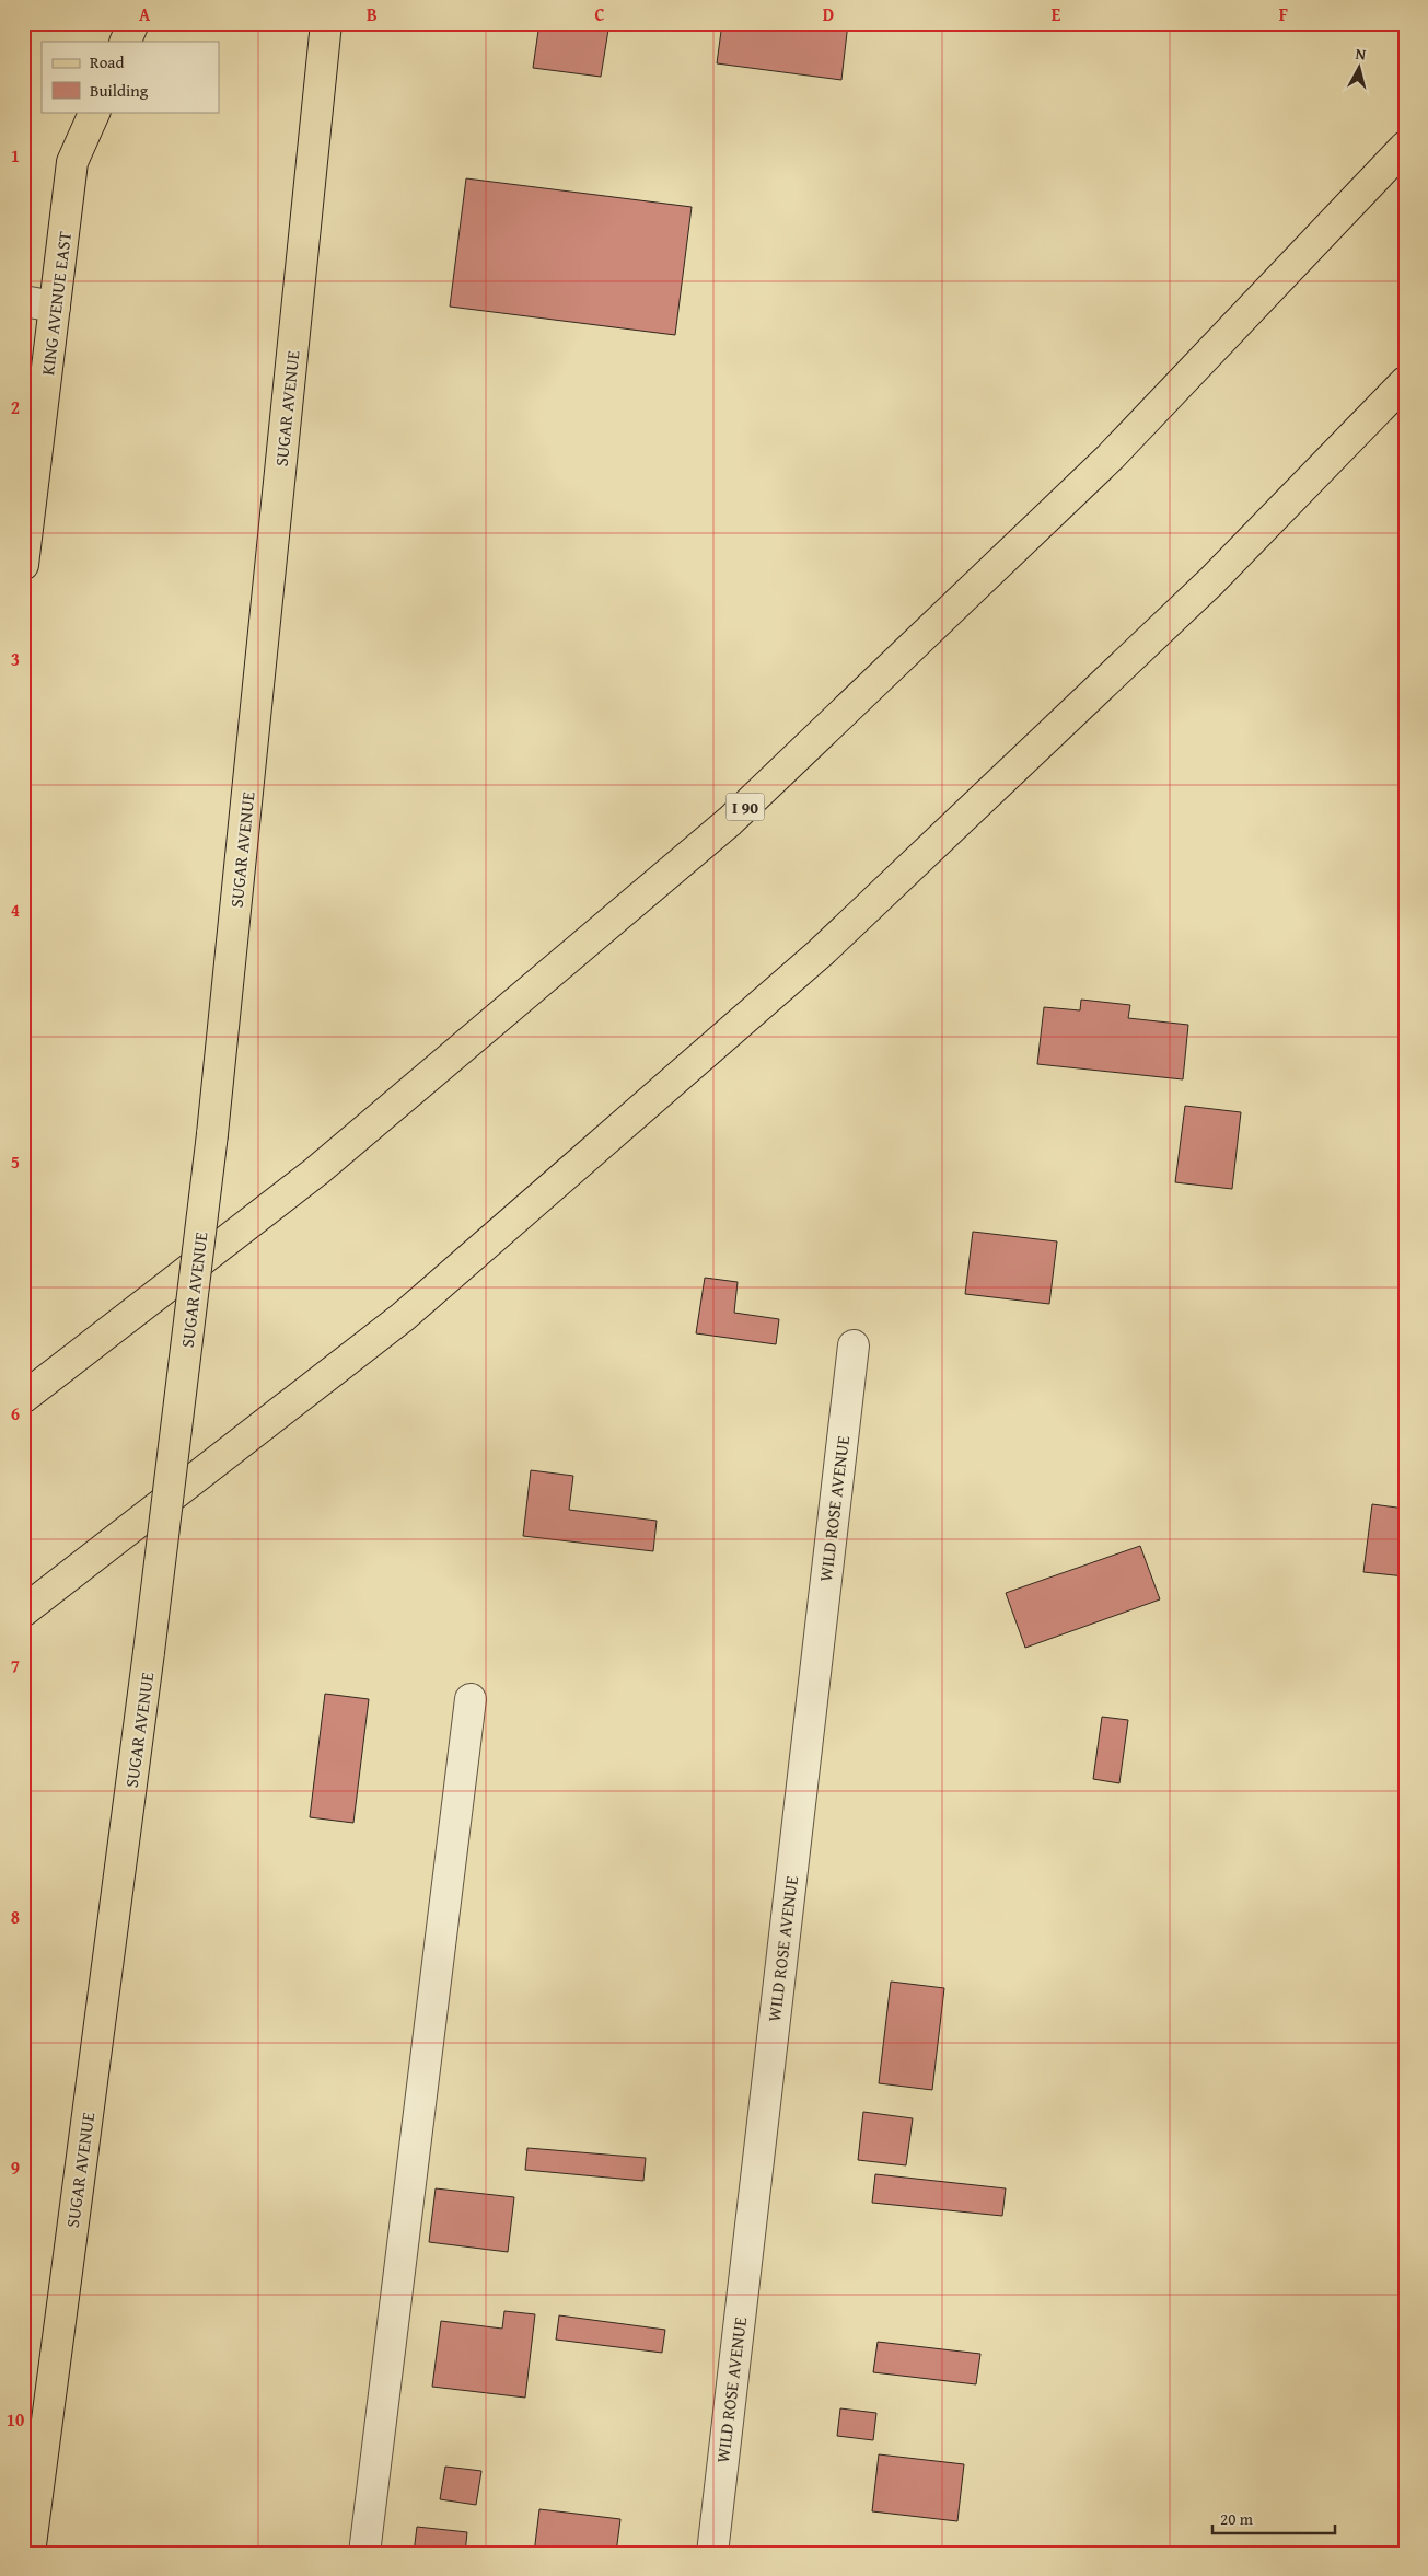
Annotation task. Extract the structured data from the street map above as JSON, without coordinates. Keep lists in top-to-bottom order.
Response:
{
  "streets": {
    "main road": ["KING AVENUE EAST", "SUGAR AVENUE", "I 90"],
    "street": ["WILD ROSE AVENUE"]
  },
  "legend": ["Road", "Building"],
  "scale_bar": "20 m",
  "north": "top",
  "grid": {
    "columns": [
      "A",
      "B",
      "C",
      "D",
      "E",
      "F"
    ],
    "rows": [
      "1",
      "2",
      "3",
      "4",
      "5",
      "6",
      "7",
      "8",
      "9",
      "10"
    ]
  }
}
